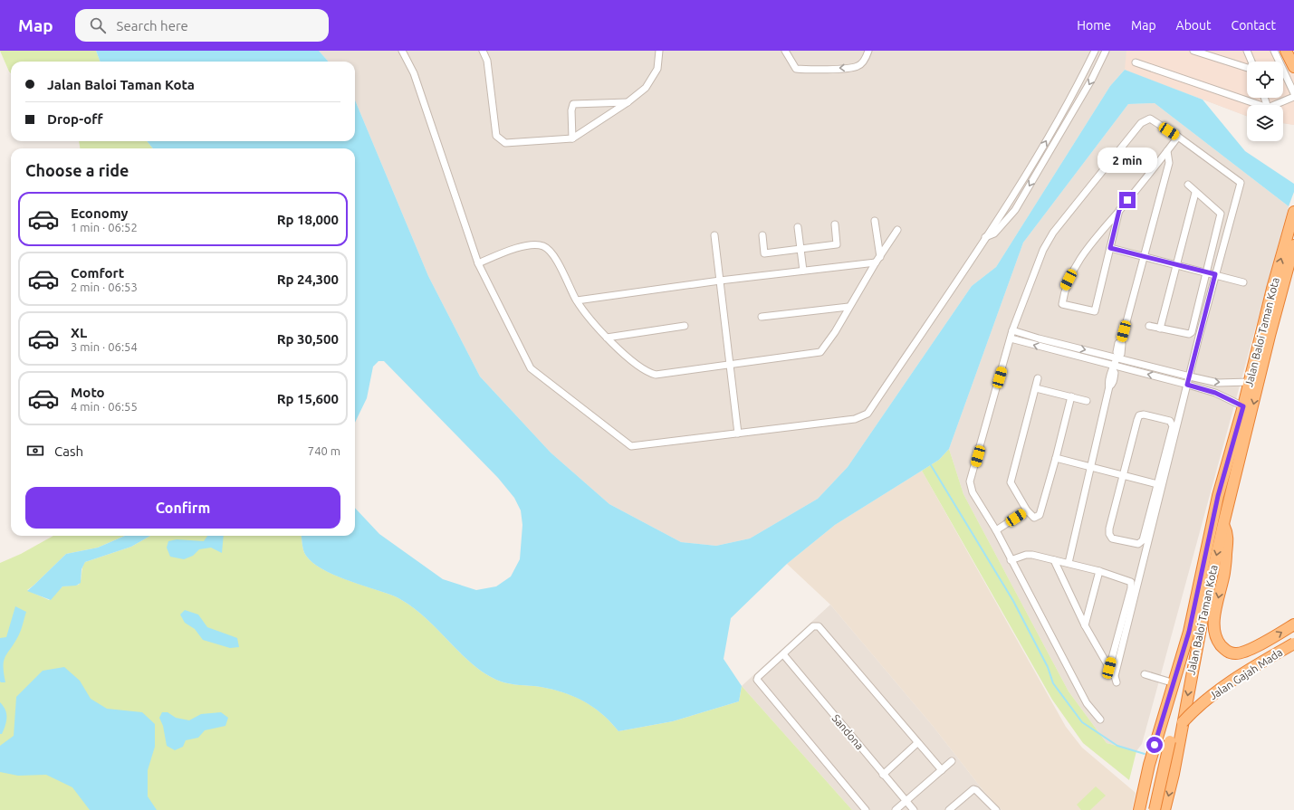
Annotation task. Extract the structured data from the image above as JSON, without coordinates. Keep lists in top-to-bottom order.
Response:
{
  "streets": {
    "highway": ["Jalan Baloi Taman Kota", "Jalan Gajah Mada"],
    "street": ["Sandona"]
  },
  "page": {
    "header": "Map",
    "search": "Search here",
    "nav": [
      "Home",
      "Map",
      "About",
      "Contact"
    ],
    "banner": ["Jalan Baloi Taman Kota", "Drop-off"],
    "bubble": "2 min",
    "heading": "Choose a ride",
    "list": [
      {
        "name": "Economy",
        "note": "1 min · 06:52",
        "value": "Rp 18,000"
      },
      {
        "name": "Comfort",
        "note": "2 min · 06:53",
        "value": "Rp 24,300"
      },
      {
        "name": "XL",
        "note": "3 min · 06:54",
        "value": "Rp 30,500"
      },
      {
        "name": "Moto",
        "note": "4 min · 06:55",
        "value": "Rp 15,600"
      }
    ],
    "pay": ["Cash", "740 m"],
    "buttons": "Confirm"
  }
}
